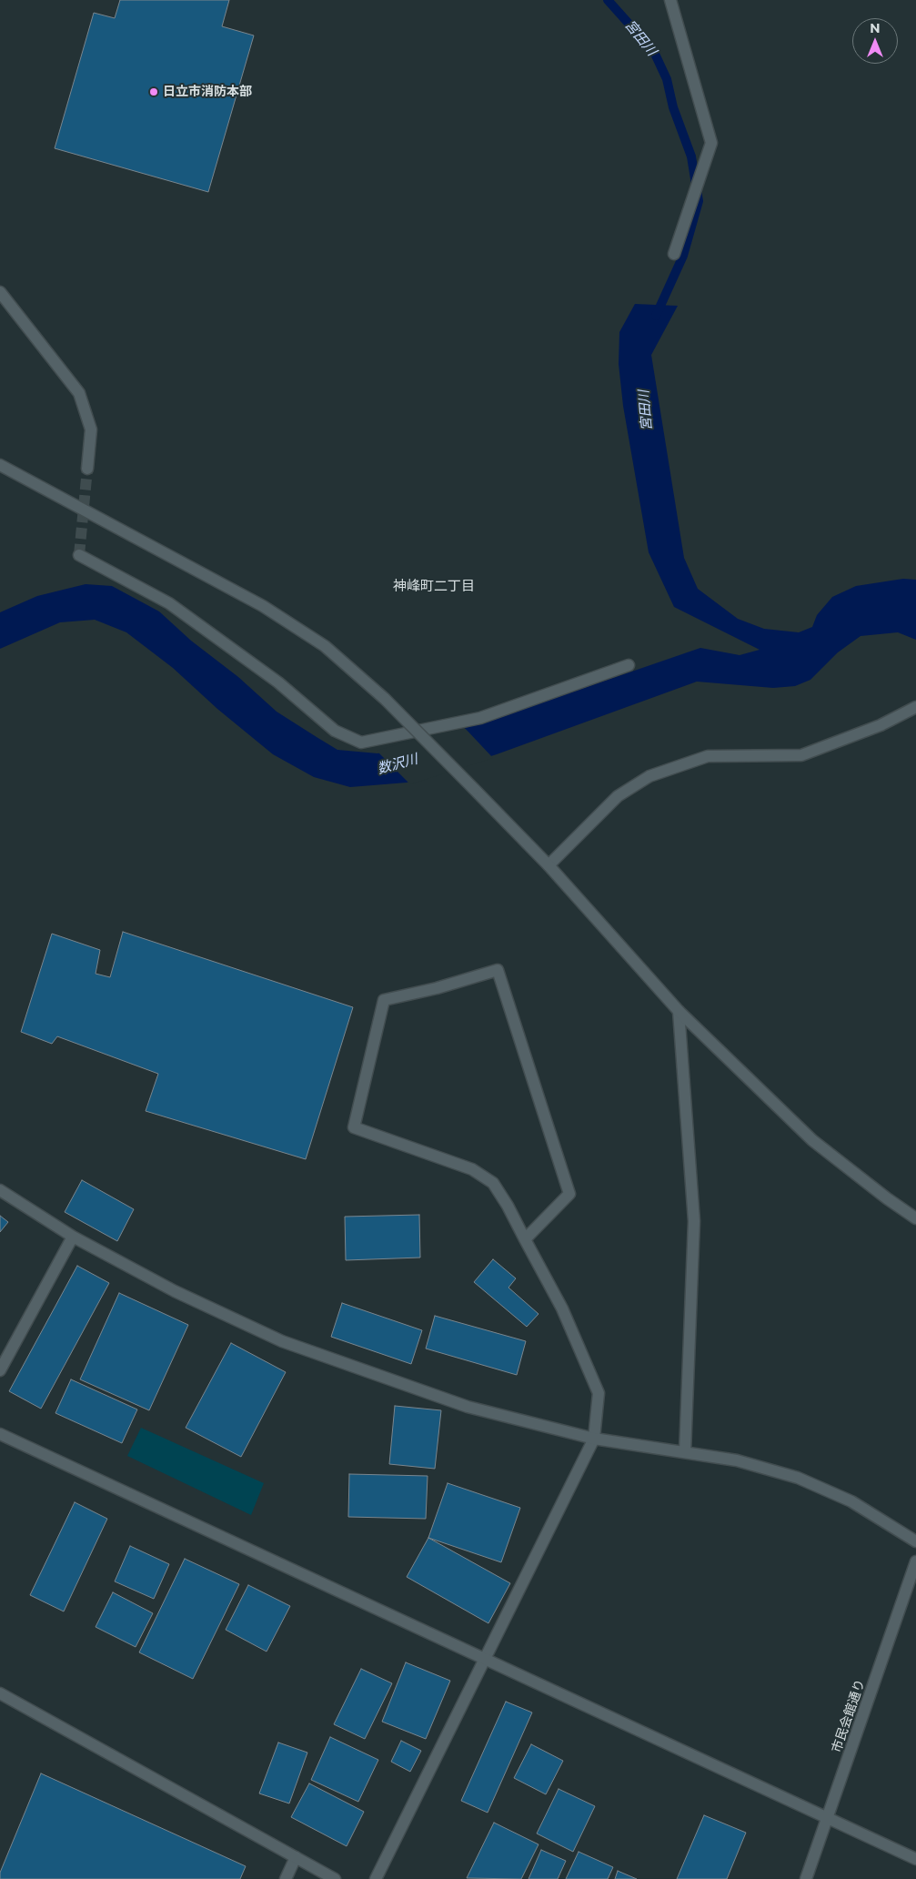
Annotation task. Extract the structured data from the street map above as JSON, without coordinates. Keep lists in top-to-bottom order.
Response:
{
  "streets": {
    "street": ["市民会館通り"]
  },
  "districts": ["神峰町二丁目"],
  "water": ["宮田川", "数沢川"],
  "places": ["日立市消防本部"],
  "north": "top"
}
